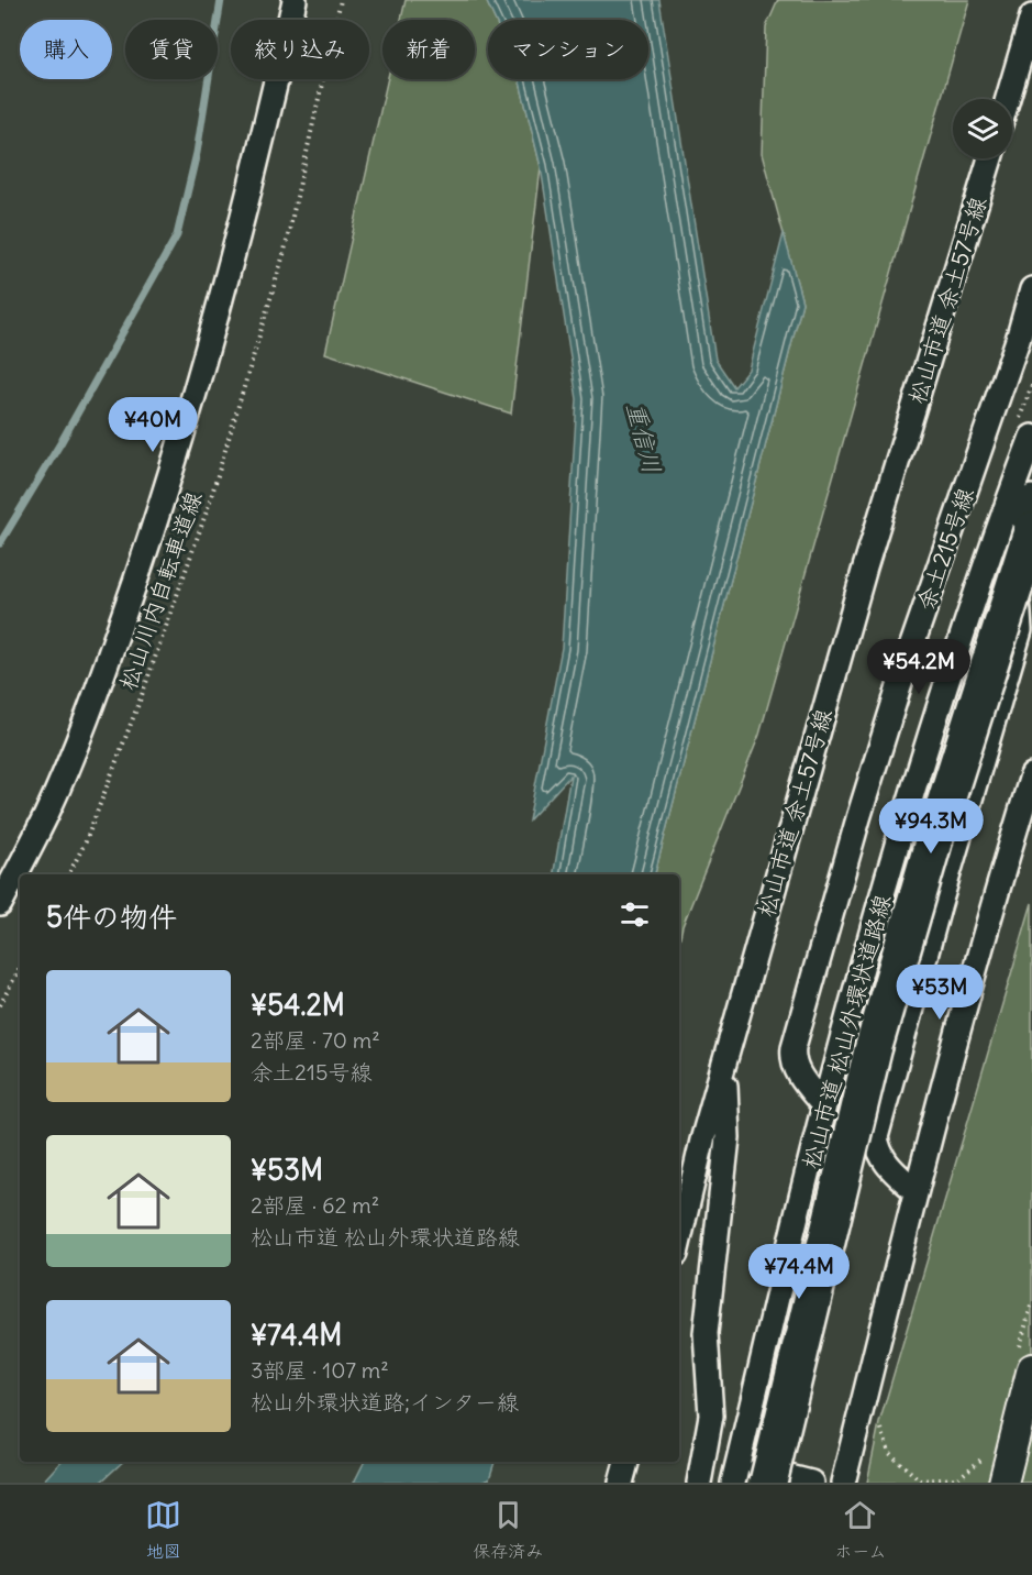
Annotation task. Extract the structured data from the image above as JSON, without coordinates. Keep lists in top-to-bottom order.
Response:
{
  "streets": {
    "street": ["松山市道 余土57号線", "余土215号線", "松山市道 松山外環状道路線"],
    "path": ["松山川内自転車道線"]
  },
  "crossings": [
    ["余土215号線", "松山市道 松山外環状道路線"]
  ],
  "water": ["重信川"],
  "page": {
    "chip": [
      "購入",
      "賃貸",
      "絞り込み",
      "新着",
      "マンション"
    ],
    "price": [
      "¥40M",
      "¥54.2M",
      "¥94.3M",
      "¥53M",
      "¥74.4M"
    ],
    "heading": "5件の物件",
    "list": [
      {
        "name": "¥54.2M",
        "note": "2部屋 · 70 m² · 余土215号線"
      },
      {
        "name": "¥53M",
        "note": "2部屋 · 62 m² · 松山市道 松山外環状道路線"
      },
      {
        "name": "¥74.4M",
        "note": "3部屋 · 107 m² · 松山外環状道路;インター線"
      }
    ],
    "tabs": ["地図", "保存済み", "ホーム"]
  }
}
